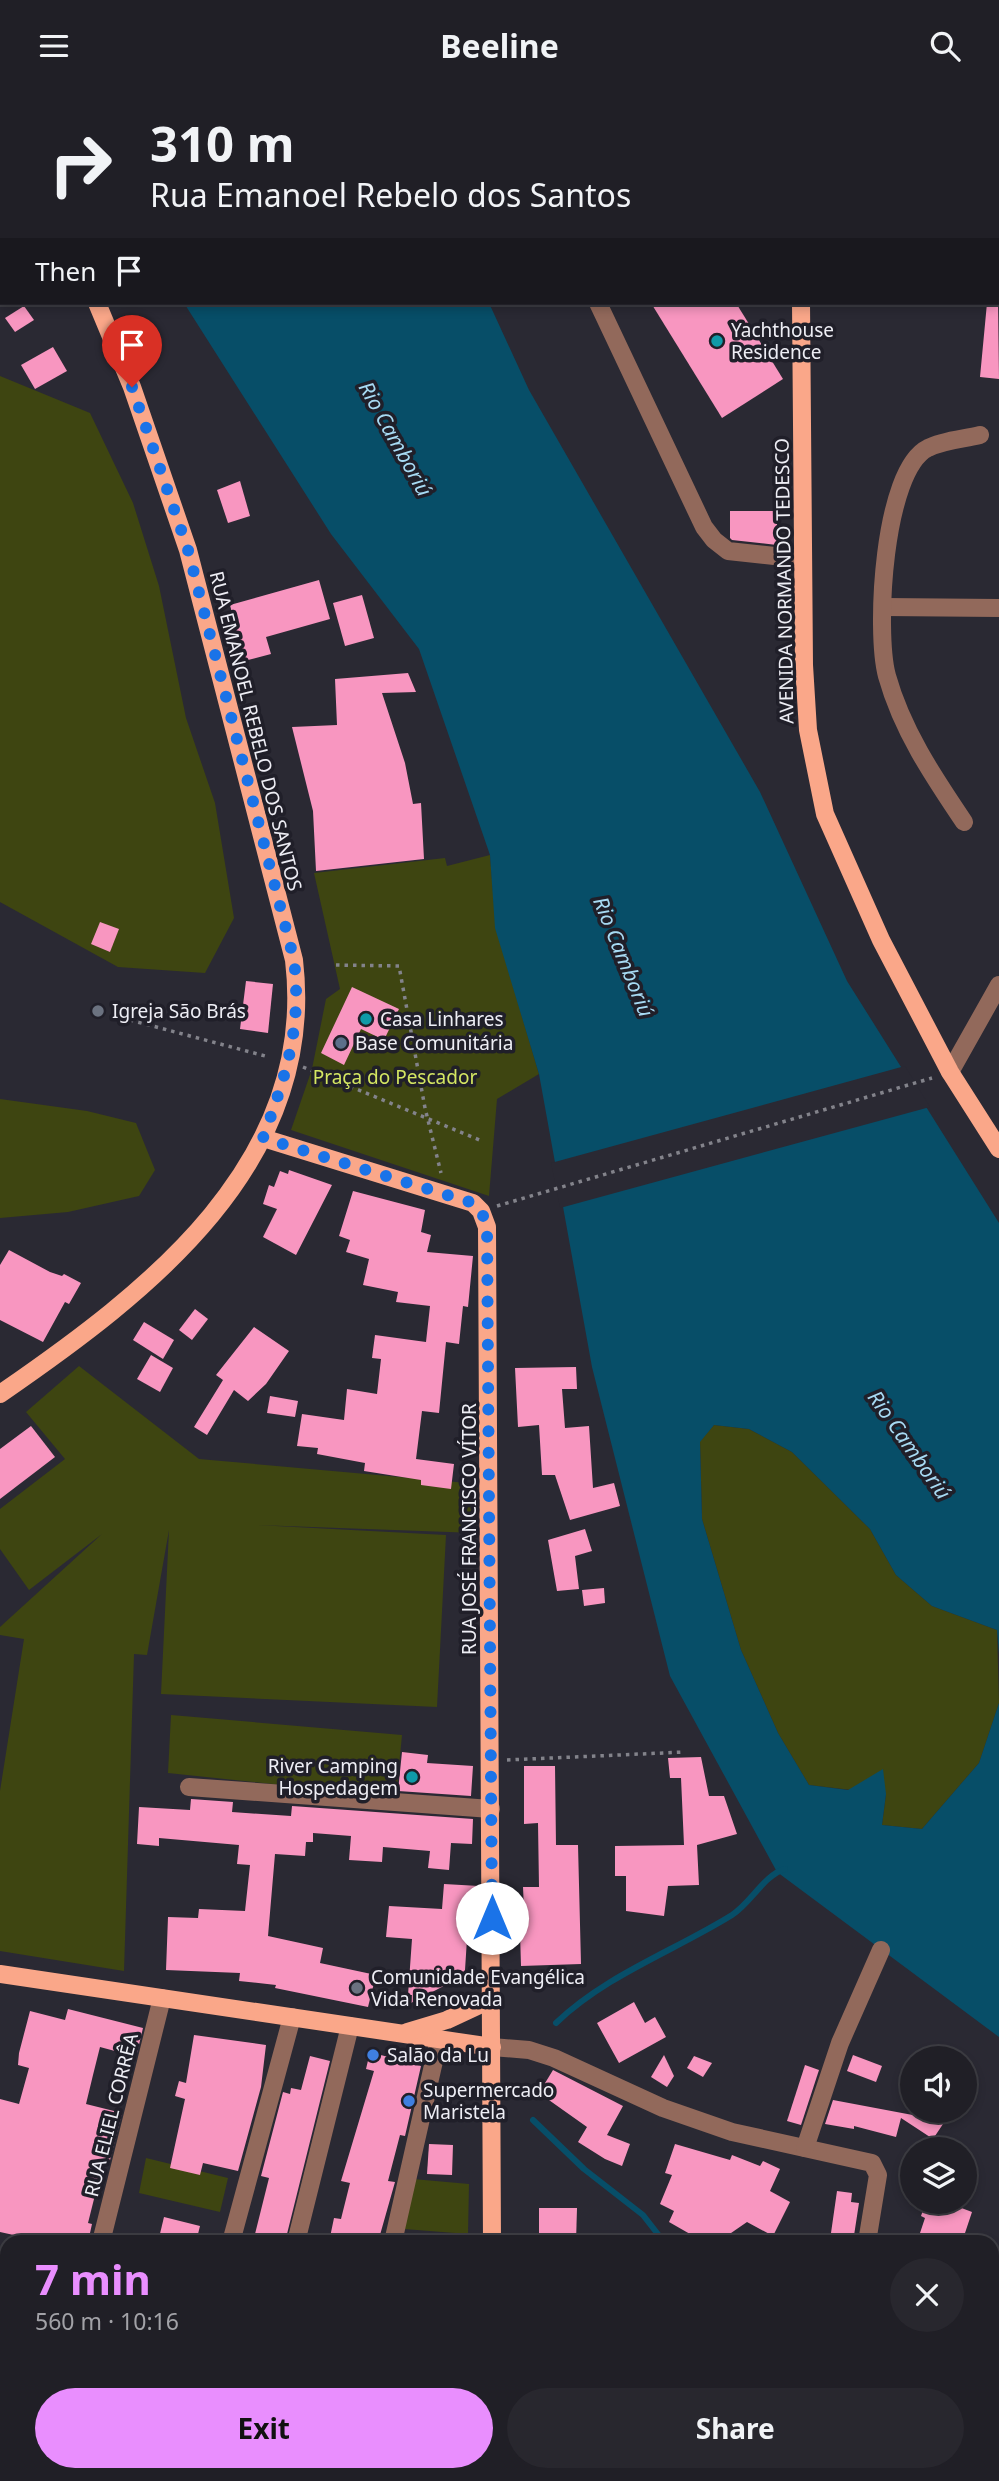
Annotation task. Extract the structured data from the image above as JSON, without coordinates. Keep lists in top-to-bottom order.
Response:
{
  "streets": {
    "main road": ["AVENIDA NORMANDO TEDESCO", "RUA EMANOEL REBELO DOS SANTOS", "RUA JOSÉ FRANCISCO VÍTOR"],
    "street": ["RUA ELIEL CORRÊA"]
  },
  "crossings": [
    ["RUA EMANOEL REBELO DOS SANTOS", "RUA JOSÉ FRANCISCO VÍTOR"]
  ],
  "water": ["Rio Camboriú"],
  "parks": ["Praça do Pescador"],
  "places": [
    "Yachthouse Residence",
    "Igreja São Brás",
    "Casa Linhares",
    "Base Comunitária",
    "River Camping Hospedagem",
    "Comunidade Evangélica Vida Renovada",
    "Salão da Lu",
    "Supermercado Maristela"
  ],
  "page": {
    "header": "Beeline",
    "turn": ["310 m", "Rua Emanoel Rebelo dos Santos"],
    "then": "Then",
    "heading": ["7 min", "560 m · 10:16"],
    "buttons": ["Exit", "Share"]
  }
}
